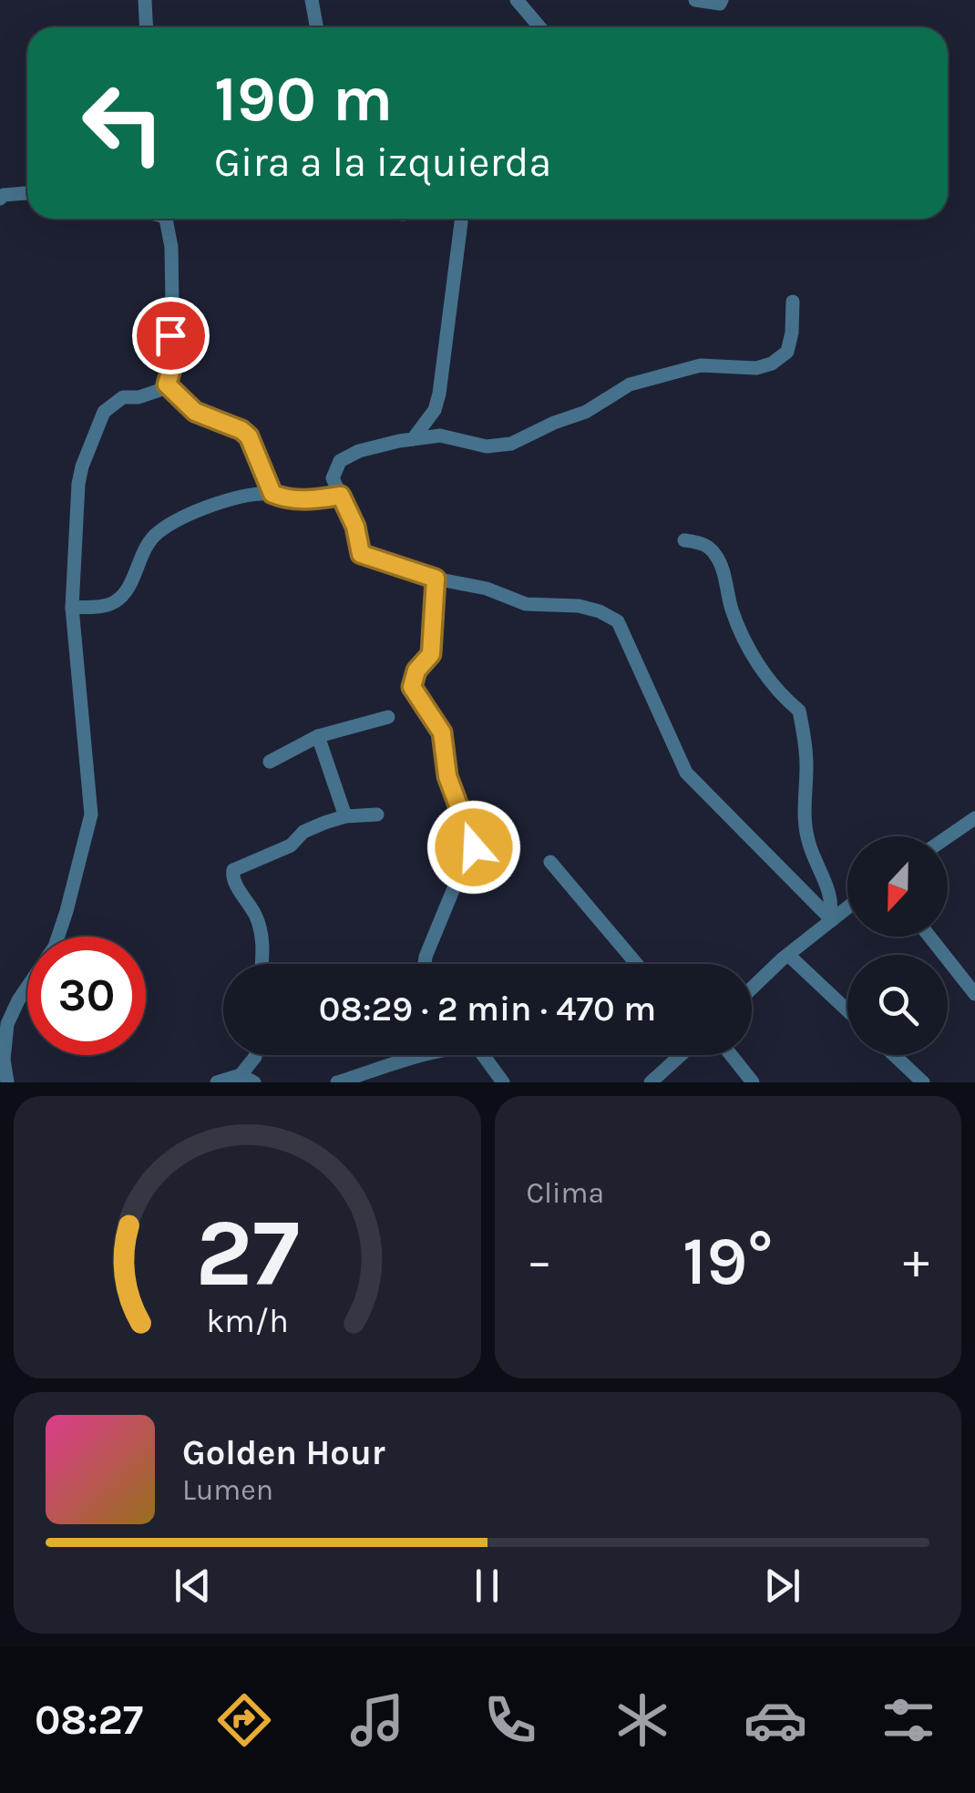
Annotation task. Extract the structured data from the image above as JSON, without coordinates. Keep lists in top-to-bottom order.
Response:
{
  "north": "bottom",
  "page": {
    "turn": ["190 m", "Gira a la izquierda"],
    "limit": "30",
    "trip": "08:29 · 2 min · 470 m",
    "tile": "Clima",
    "heat": ["−", "19°", "+"],
    "song": ["Golden Hour", "Lumen"],
    "tabs": "08:27",
    "gauge": ["27", "km/h"]
  }
}
